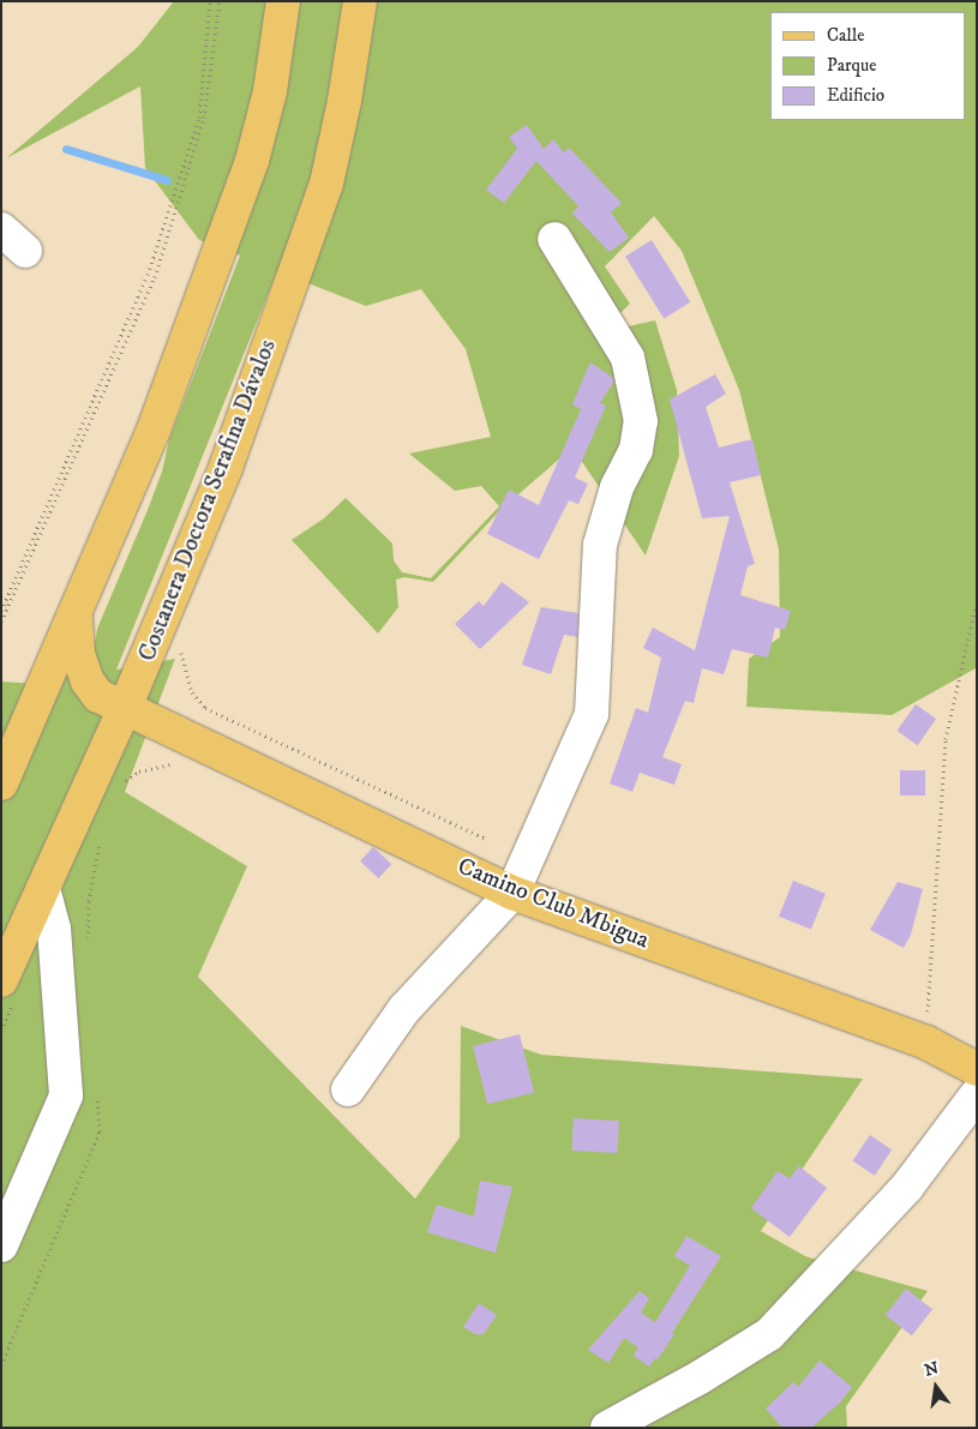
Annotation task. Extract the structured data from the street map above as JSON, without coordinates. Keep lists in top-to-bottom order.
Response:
{
  "streets": {
    "main road": ["Costanera Doctora Serafina Dávalos", "Camino Club Mbigua"]
  },
  "crossings": [
    ["Costanera Doctora Serafina Dávalos", "Camino Club Mbigua"]
  ],
  "legend": ["Calle", "Parque", "Edificio"],
  "north": "top"
}
